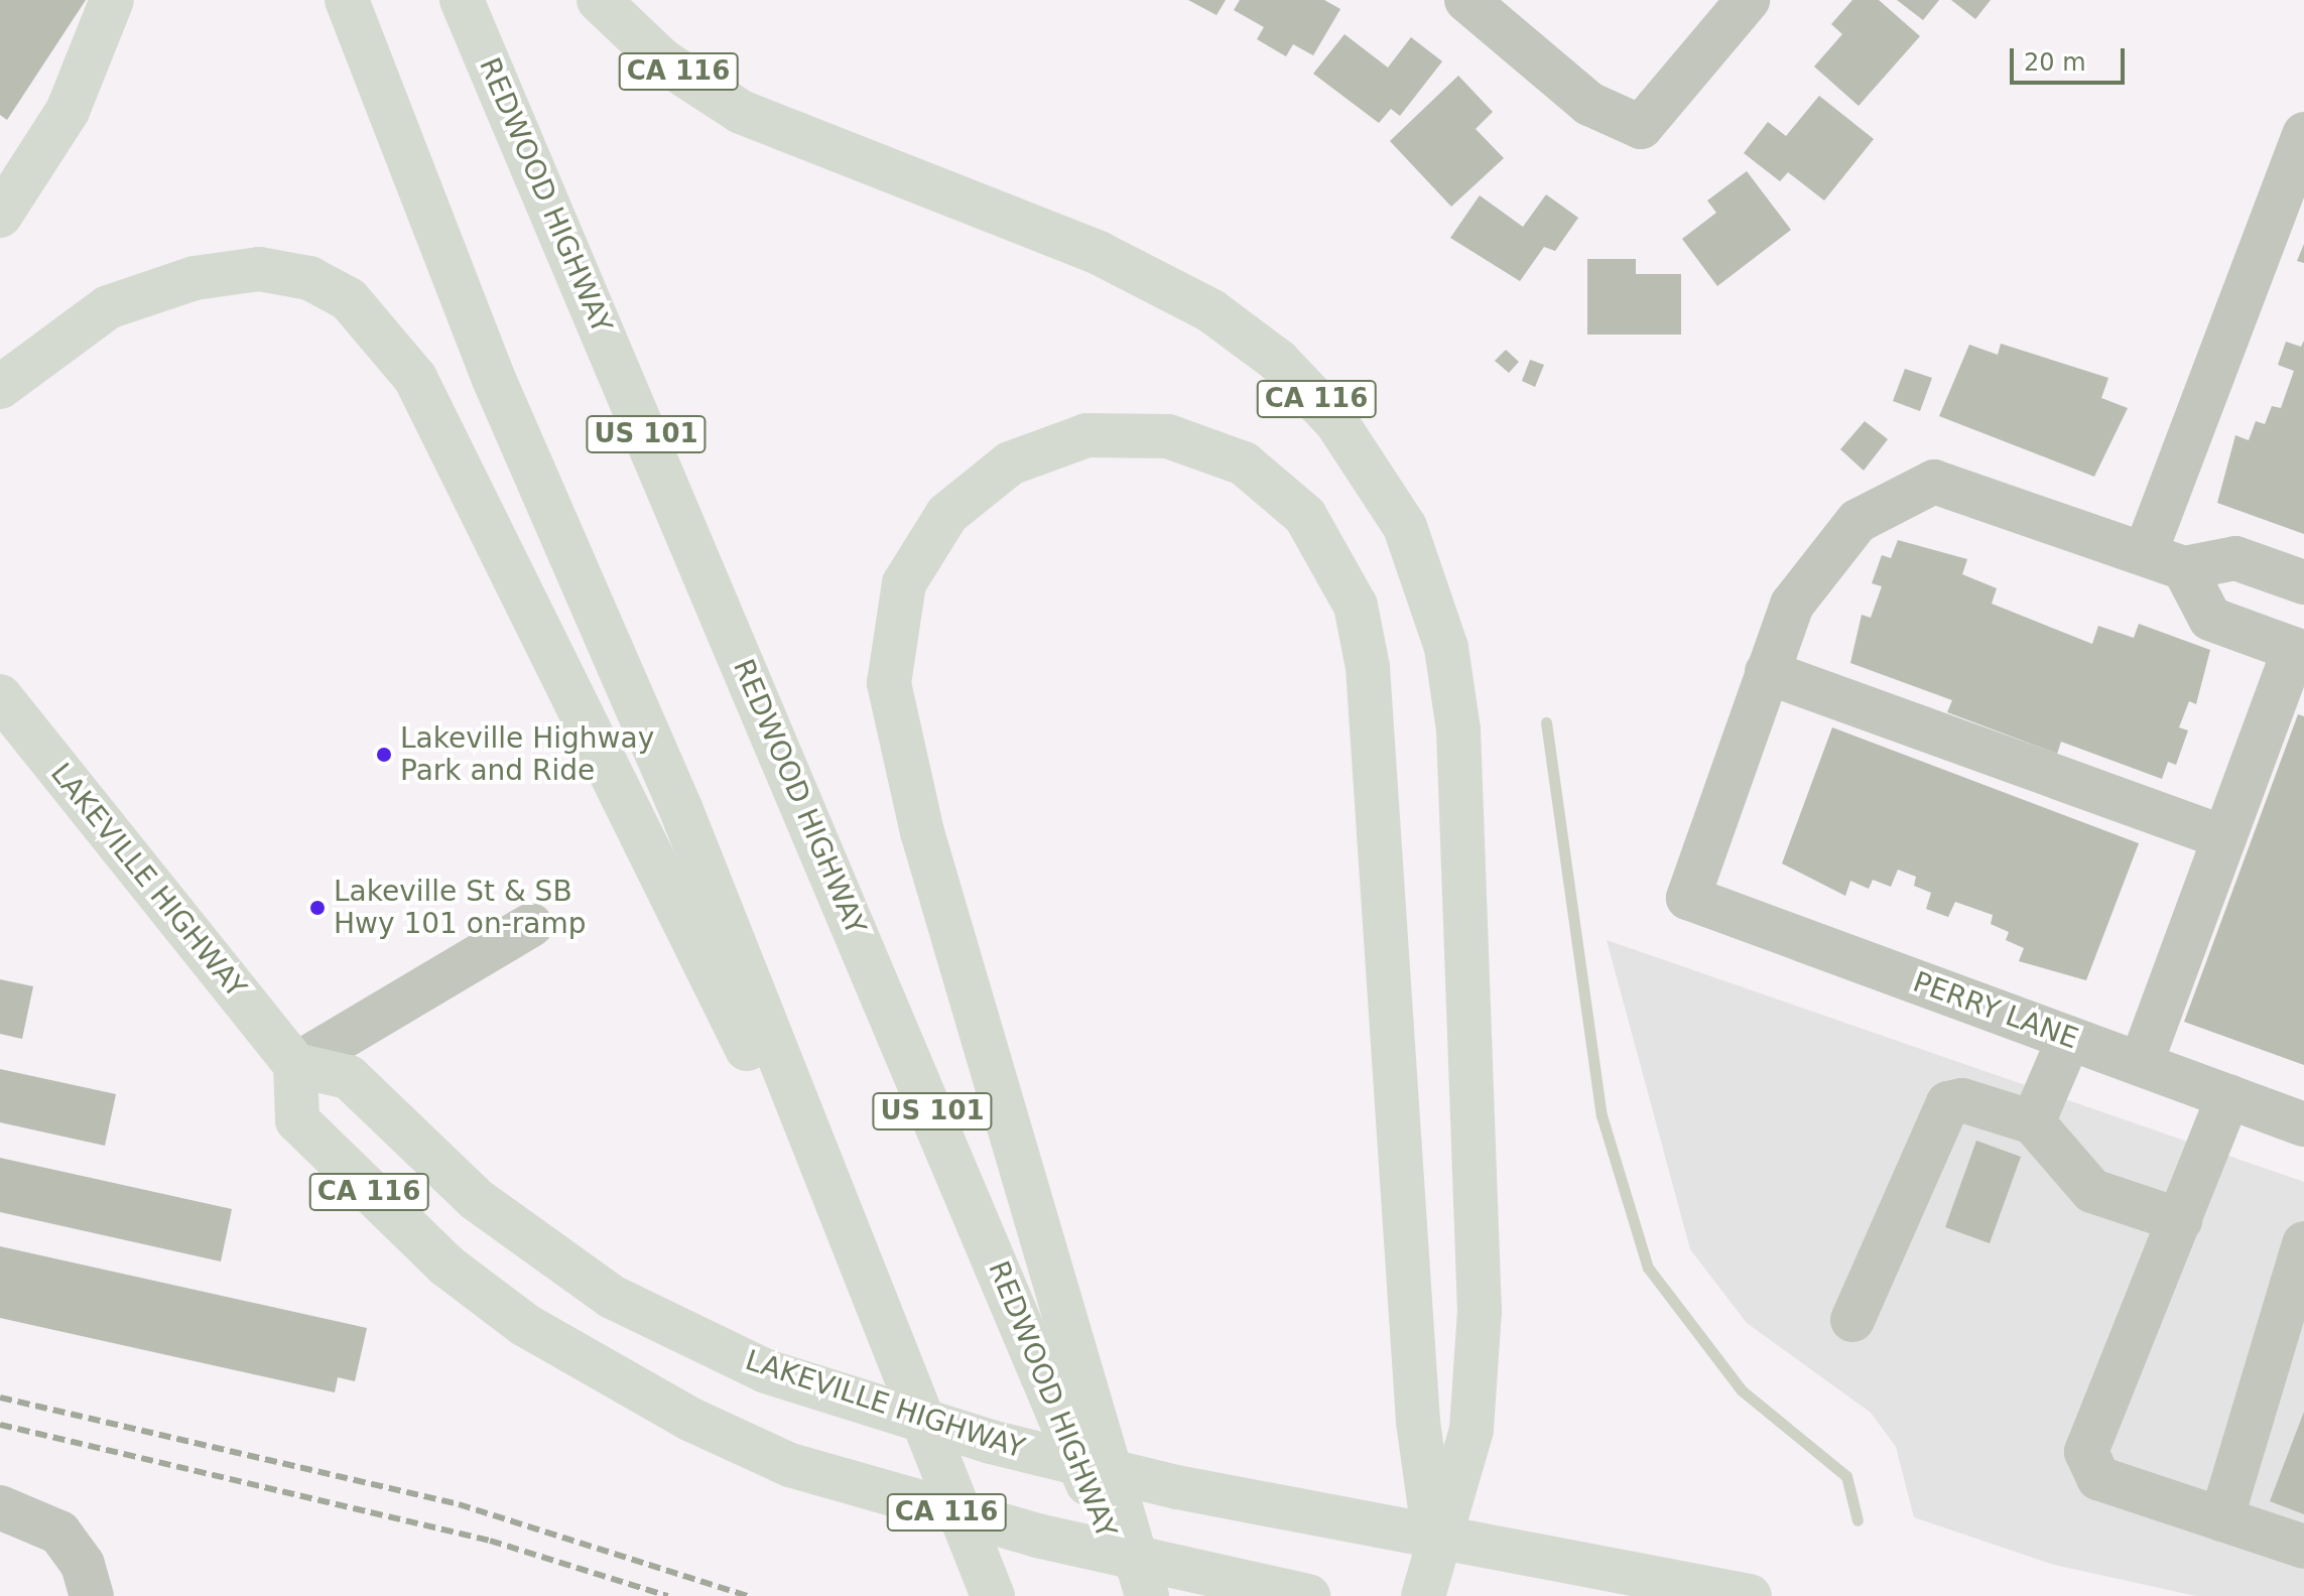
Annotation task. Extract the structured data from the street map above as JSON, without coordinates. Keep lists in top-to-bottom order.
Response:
{
  "streets": {
    "main road": [
      "CA 116",
      "REDWOOD HIGHWAY",
      "US 101",
      "LAKEVILLE HIGHWAY"
    ],
    "street": ["PERRY LANE"]
  },
  "crossings": [
    ["CA 116", "LAKEVILLE HIGHWAY"]
  ],
  "places": ["Lakeville Highway Park and Ride", "Lakeville St & SB Hwy 101 on-ramp"],
  "scale_bar": "20 m"
}
